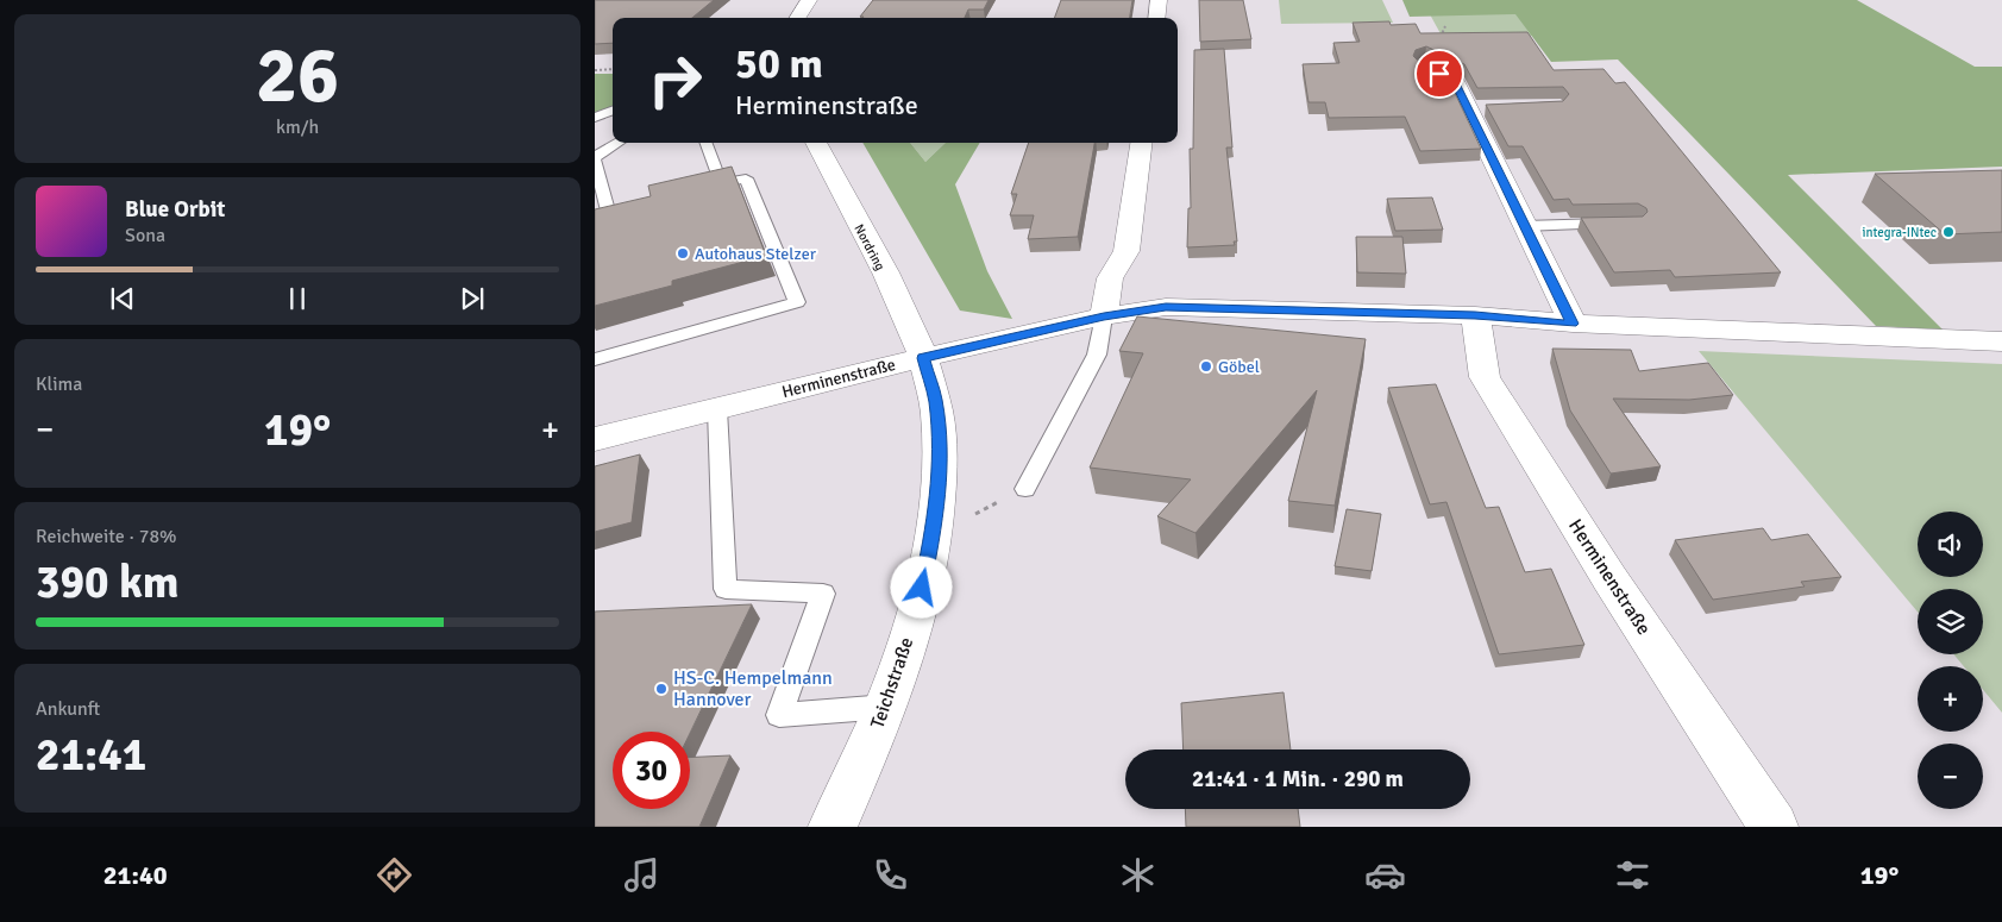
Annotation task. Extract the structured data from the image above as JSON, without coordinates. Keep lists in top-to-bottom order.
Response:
{
  "streets": {
    "street": ["Nordring", "Herminenstraße", "Teichstraße"]
  },
  "crossings": [
    ["Nordring", "Herminenstraße"],
    ["Nordring", "Teichstraße"],
    ["Herminenstraße", "Teichstraße"]
  ],
  "places": [
    "integra-INtec",
    "Autohaus Stelzer",
    "Göbel",
    "HS-C. Hempelmann Hannover"
  ],
  "page": {
    "tile": [
      ["26", "km/h"],
      "Klima",
      ["Reichweite · 78%", "390 km"],
      ["Ankunft", "21:41"]
    ],
    "turn": ["50 m", "Herminenstraße"],
    "song": ["Blue Orbit", "Sona"],
    "heat": ["−", "19°", "+"],
    "map_buttons": ["+", "−"],
    "limit": "30",
    "trip": "21:41 · 1 Min. · 290 m",
    "tabs": ["21:40", "19°"]
  }
}
